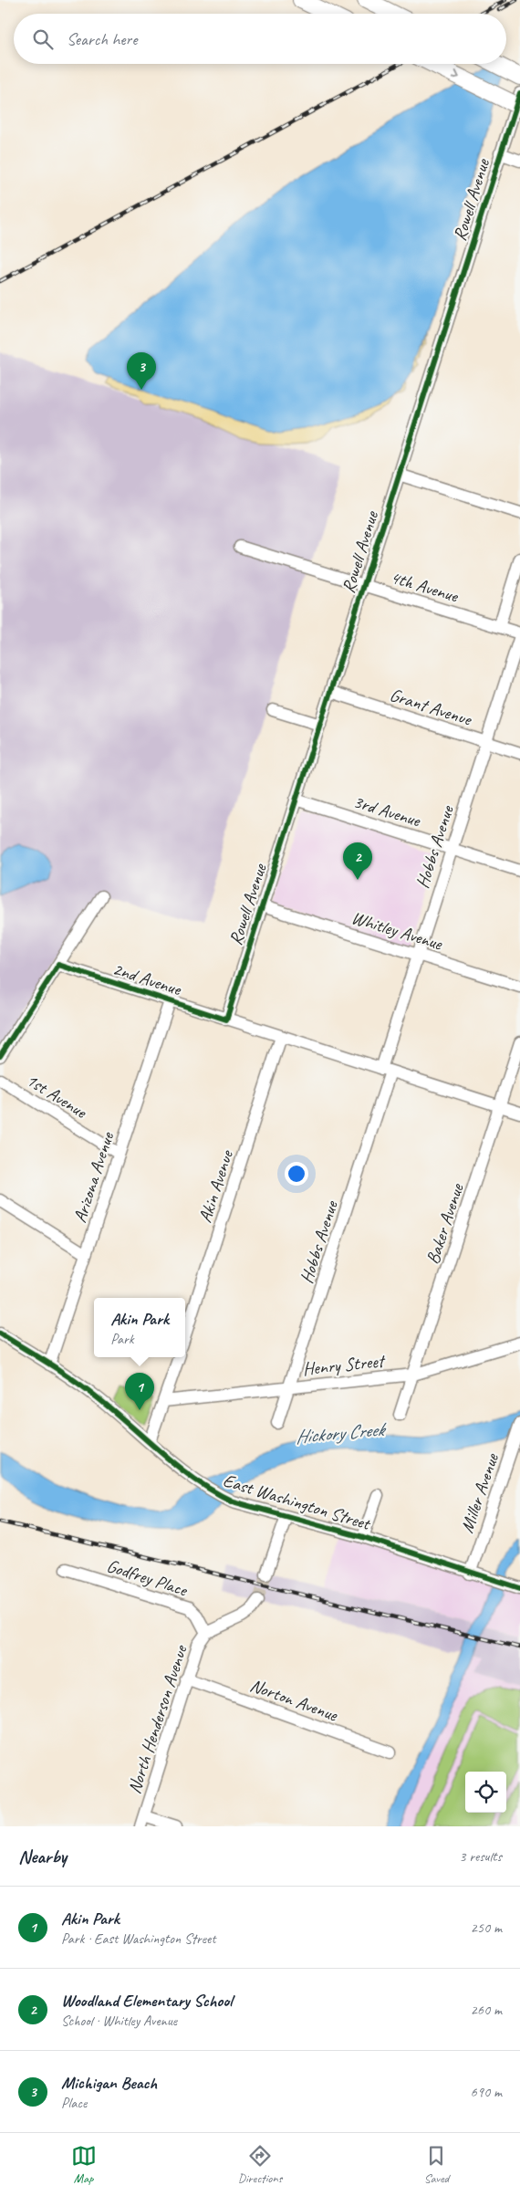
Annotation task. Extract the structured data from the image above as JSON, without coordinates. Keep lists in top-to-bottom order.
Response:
{
  "streets": {
    "street": [
      "Rowell Avenue",
      "4th Avenue",
      "Grant Avenue",
      "3rd Avenue",
      "Hobbs Avenue",
      "Whitley Avenue",
      "2nd Avenue",
      "1st Avenue",
      "Arizona Avenue",
      "Akin Avenue",
      "Baker Avenue",
      "Henry Street",
      "Miller Avenue",
      "East Washington Street",
      "Godfrey Place",
      "Norton Avenue",
      "North Henderson Avenue"
    ]
  },
  "crossings": [
    ["Rowell Avenue", "4th Avenue"],
    ["Rowell Avenue", "Grant Avenue"],
    ["Rowell Avenue", "3rd Avenue"],
    ["Rowell Avenue", "Whitley Avenue"],
    ["Rowell Avenue", "2nd Avenue"],
    ["4th Avenue", "Hobbs Avenue"],
    ["Grant Avenue", "Hobbs Avenue"],
    ["3rd Avenue", "Hobbs Avenue"],
    ["Hobbs Avenue", "Whitley Avenue"],
    ["Hobbs Avenue", "2nd Avenue"],
    ["Hobbs Avenue", "Henry Street"],
    ["2nd Avenue", "Arizona Avenue"],
    ["2nd Avenue", "Akin Avenue"],
    ["2nd Avenue", "Baker Avenue"],
    ["1st Avenue", "Arizona Avenue"],
    ["Arizona Avenue", "East Washington Street"],
    ["Baker Avenue", "Henry Street"],
    ["Miller Avenue", "East Washington Street"],
    ["Godfrey Place", "North Henderson Avenue"],
    ["Norton Avenue", "North Henderson Avenue"]
  ],
  "water": ["Hickory Creek"],
  "page": {
    "search": "Search here",
    "pins": ["3", "2", "1"],
    "popup": ["Akin Park", "Park"],
    "heading": ["Nearby", "3 results"],
    "list": [
      {
        "mark": "1",
        "name": "Akin Park",
        "note": "Park · East Washington Street",
        "value": "250 m"
      },
      {
        "mark": "2",
        "name": "Woodland Elementary School",
        "note": "School · Whitley Avenue",
        "value": "260 m"
      },
      {
        "mark": "3",
        "name": "Michigan Beach",
        "note": "Place",
        "value": "690 m"
      }
    ],
    "nav": ["Map", "Directions", "Saved"]
  }
}
